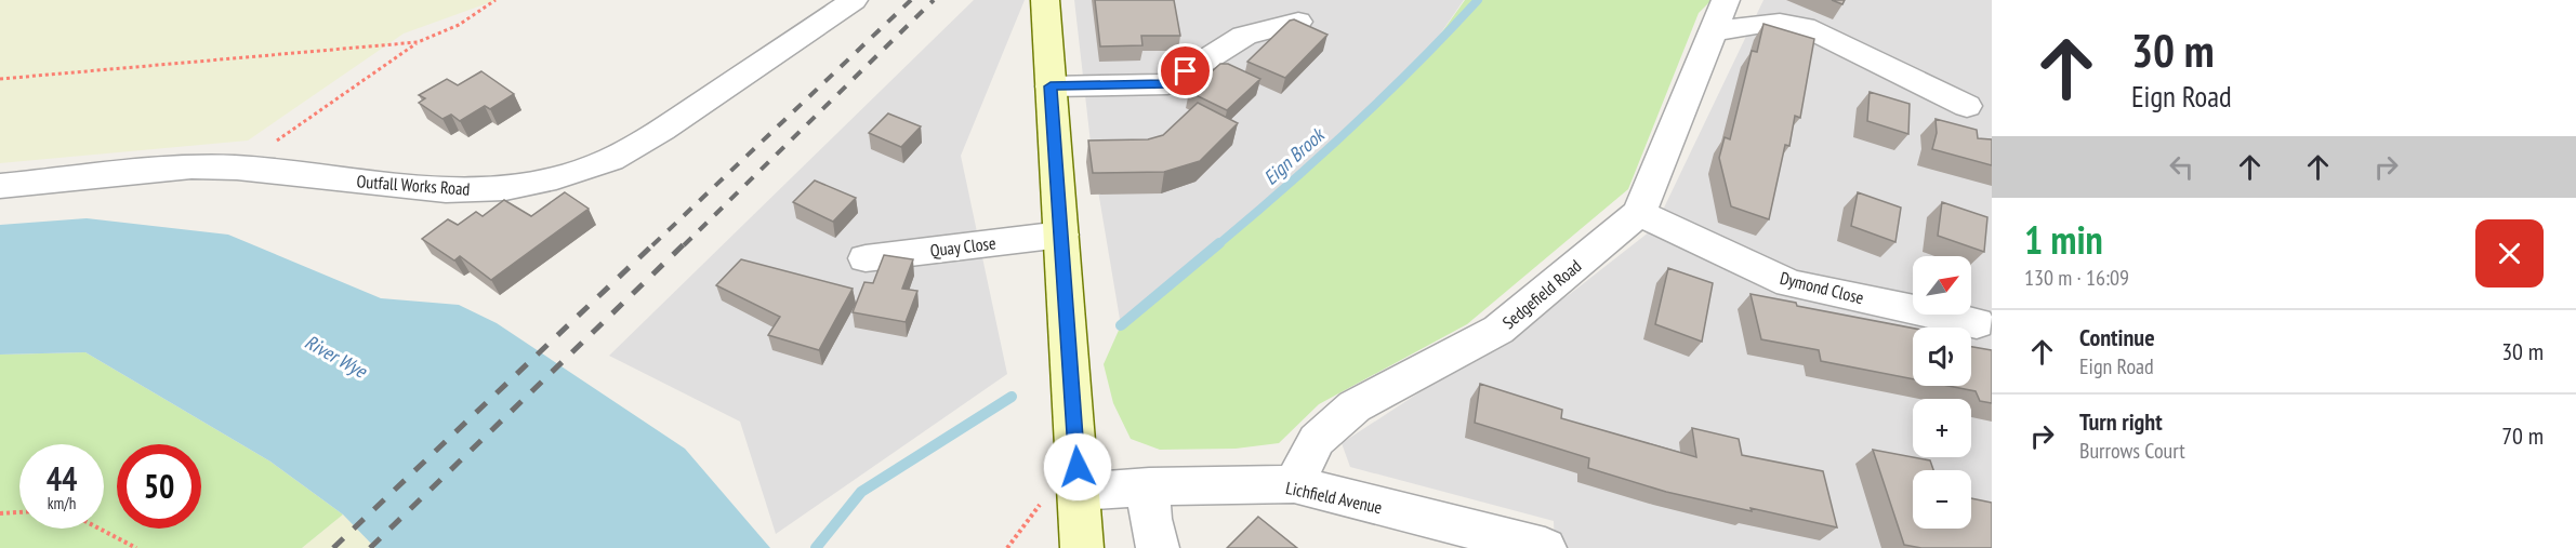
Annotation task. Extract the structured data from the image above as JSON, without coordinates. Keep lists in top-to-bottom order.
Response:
{
  "streets": {
    "street": [
      "Outfall Works Road",
      "Quay Close",
      "Dymond Close",
      "Sedgefield Road",
      "Lichfield Avenue"
    ]
  },
  "crossings": [
    ["Dymond Close", "Sedgefield Road"],
    ["Sedgefield Road", "Lichfield Avenue"]
  ],
  "water": ["Eign Brook", "River Wye"],
  "north": "top right",
  "page": {
    "turn": ["30 m", "Eign Road"],
    "heading": ["1 min", "130 m · 16:09"],
    "map_buttons": ["+", "−"],
    "list": [
      {
        "name": "Continue",
        "note": "Eign Road",
        "value": "30 m"
      },
      {
        "name": "Turn right",
        "note": "Burrows Court",
        "value": "70 m"
      }
    ],
    "speed": "44 km/h",
    "limit": "50"
  }
}
